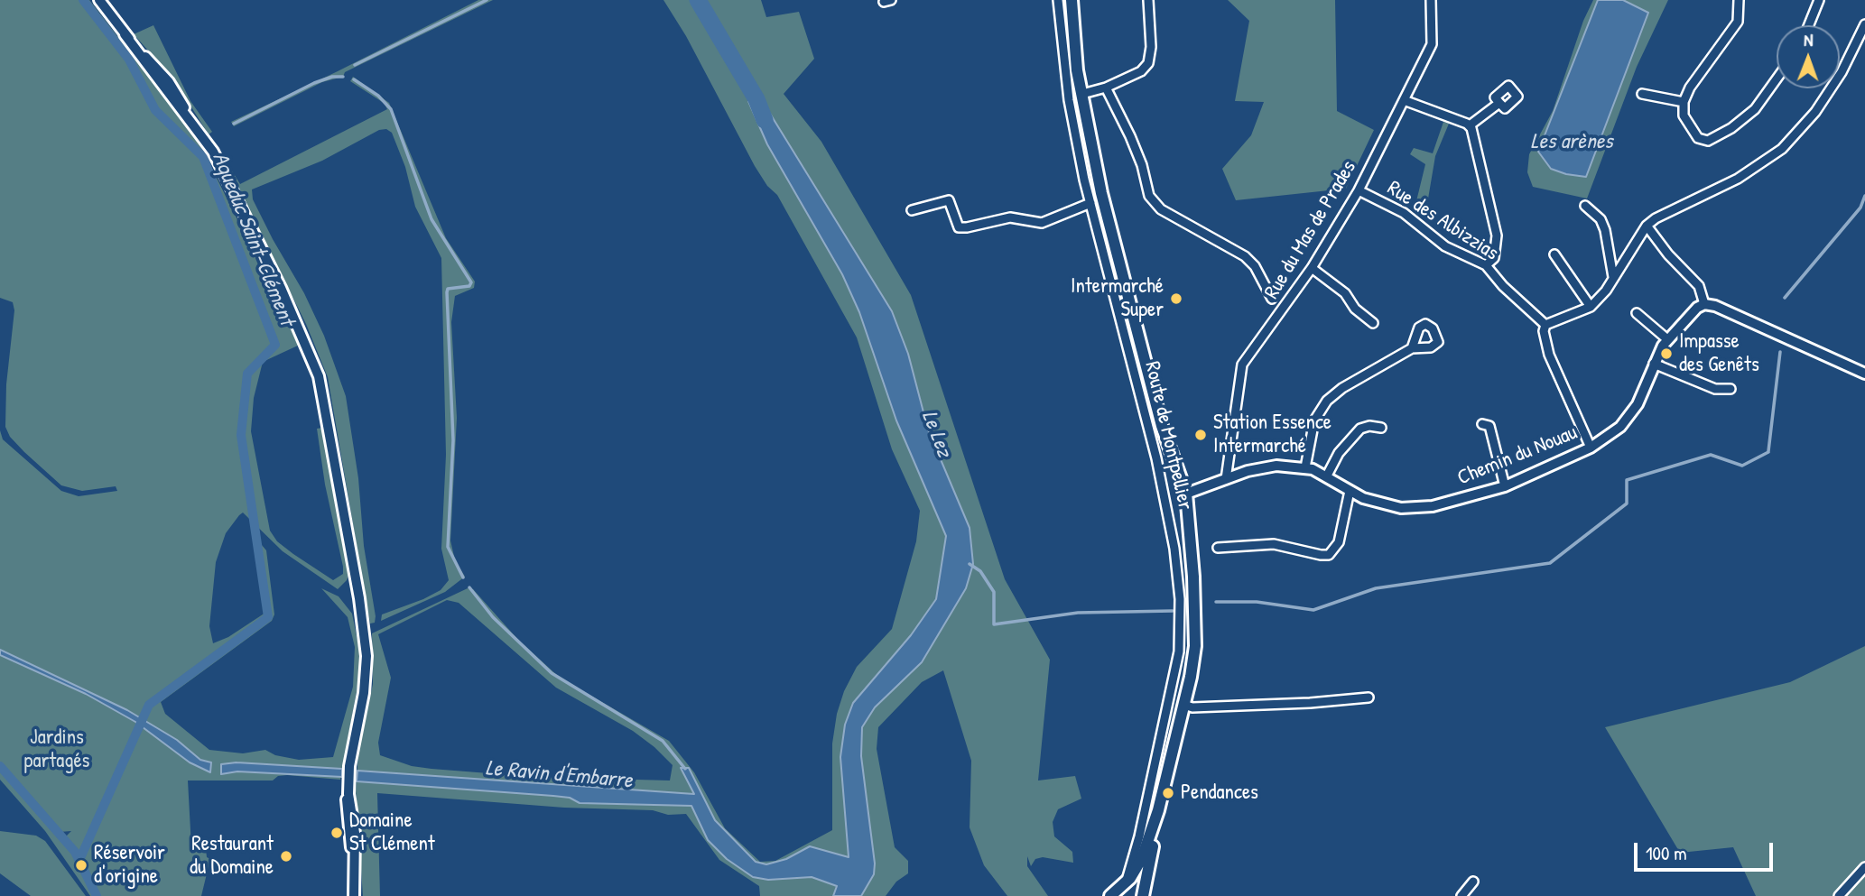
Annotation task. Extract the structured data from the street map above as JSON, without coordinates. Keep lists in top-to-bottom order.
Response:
{
  "streets": {
    "main road": ["Route de Montpellier"],
    "street": ["Rue des Albizzias", "Rue du Mas de Prades", "Chemin du Nouau"]
  },
  "crossings": [
    ["Rue des Albizzias", "Rue du Mas de Prades"],
    ["Rue du Mas de Prades", "Chemin du Nouau"],
    ["Route de Montpellier", "Chemin du Nouau"]
  ],
  "water": [
    "Les arènes",
    "Aqueduc Saint-Clément",
    "Le Lez",
    "Le Ravin d'Embarre"
  ],
  "parks": ["Jardins partagés"],
  "places": [
    "Intermarché Super",
    "Impasse des Genêts",
    "Station Essence Intermarché",
    "Pendances",
    "Domaine St Clément",
    "Restaurant du Domaine",
    "Réservoir d'origine"
  ],
  "scale_bar": "100 m",
  "north": "top"
}
